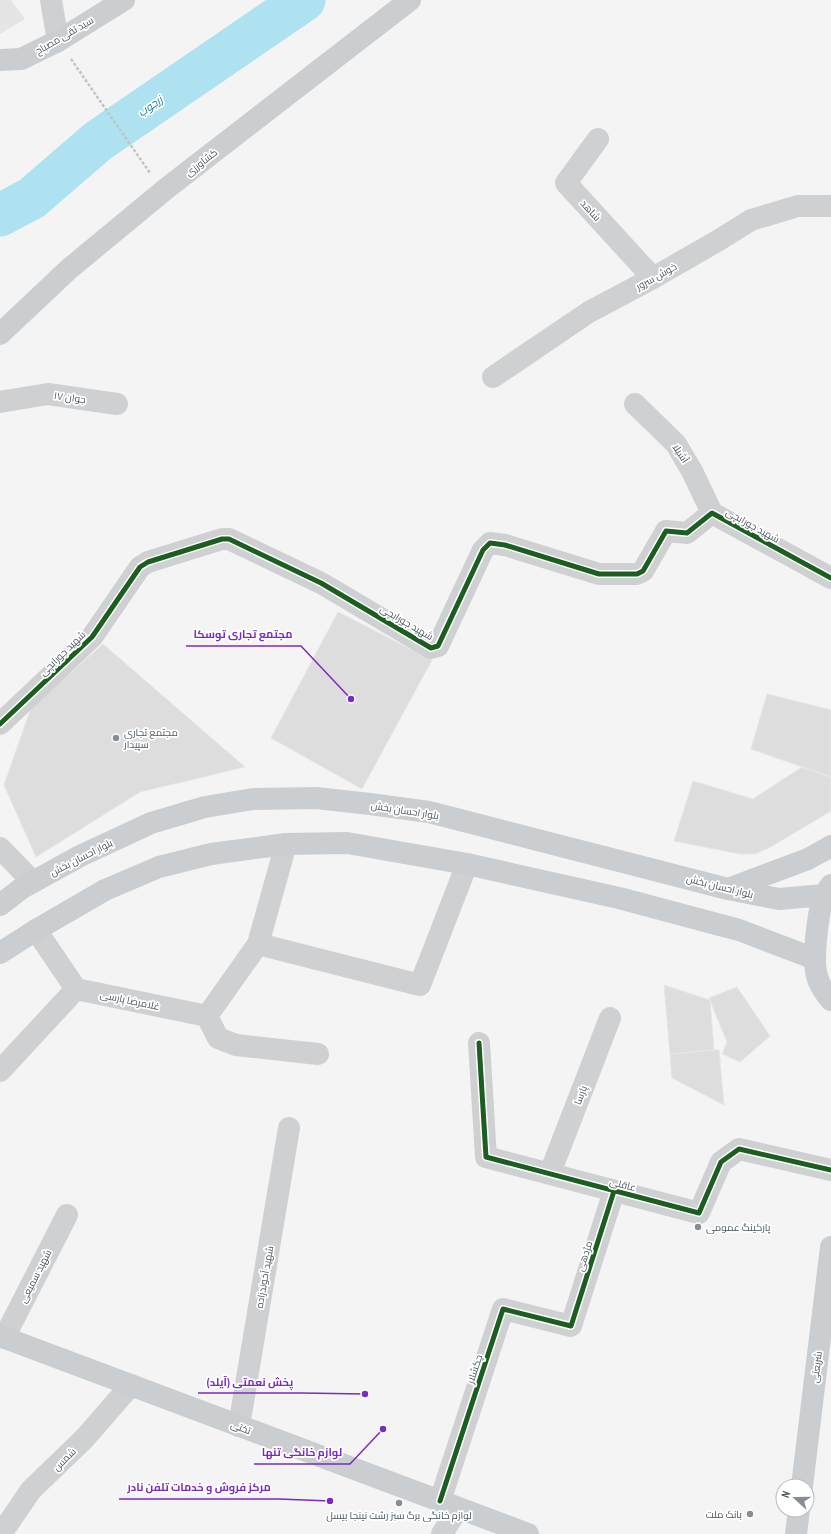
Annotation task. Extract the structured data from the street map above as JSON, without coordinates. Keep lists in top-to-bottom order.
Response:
{
  "streets": {
    "main road": [
      "سید تقی مصباح",
      "کشاورزی",
      "بلوار احسان بخش",
      "شریعتی",
      "تختی"
    ],
    "street": [
      "شاهد",
      "خوش سرور",
      "جوان ۱۷",
      "آشیلا",
      "شهید جورابچی",
      "غلامرضا پارسی",
      "پارسا",
      "عاقلی",
      "مژدهی",
      "شهید سمیعی",
      "شهید آخوندزاده",
      "چکشلار",
      "شمس"
    ]
  },
  "crossings": [
    ["شاهد", "خوش سرور"],
    ["آشیلا", "شهید جورابچی"],
    ["پارسا", "عاقلی"],
    ["عاقلی", "مژدهی"],
    ["مژدهی", "چکشلار"],
    ["شهید سمیعی", "تختی"],
    ["شهید آخوندزاده", "تختی"],
    ["چکشلار", "تختی"],
    ["تختی", "شمس"]
  ],
  "water": ["زرجوب"],
  "places": [
    "مجتمع تجاری توسکا",
    "مجتمع تجاری سپیدار",
    "پارکینگ عمومی",
    "پخش نعمتی (آیلد)",
    "لوازم خانگی تنها",
    "مرکز فروش و خدمات تلفن نادر",
    "لوازم خانگی برگ سبز رشت نینجا بیسل",
    "بانک ملت"
  ],
  "north": "left"
}
